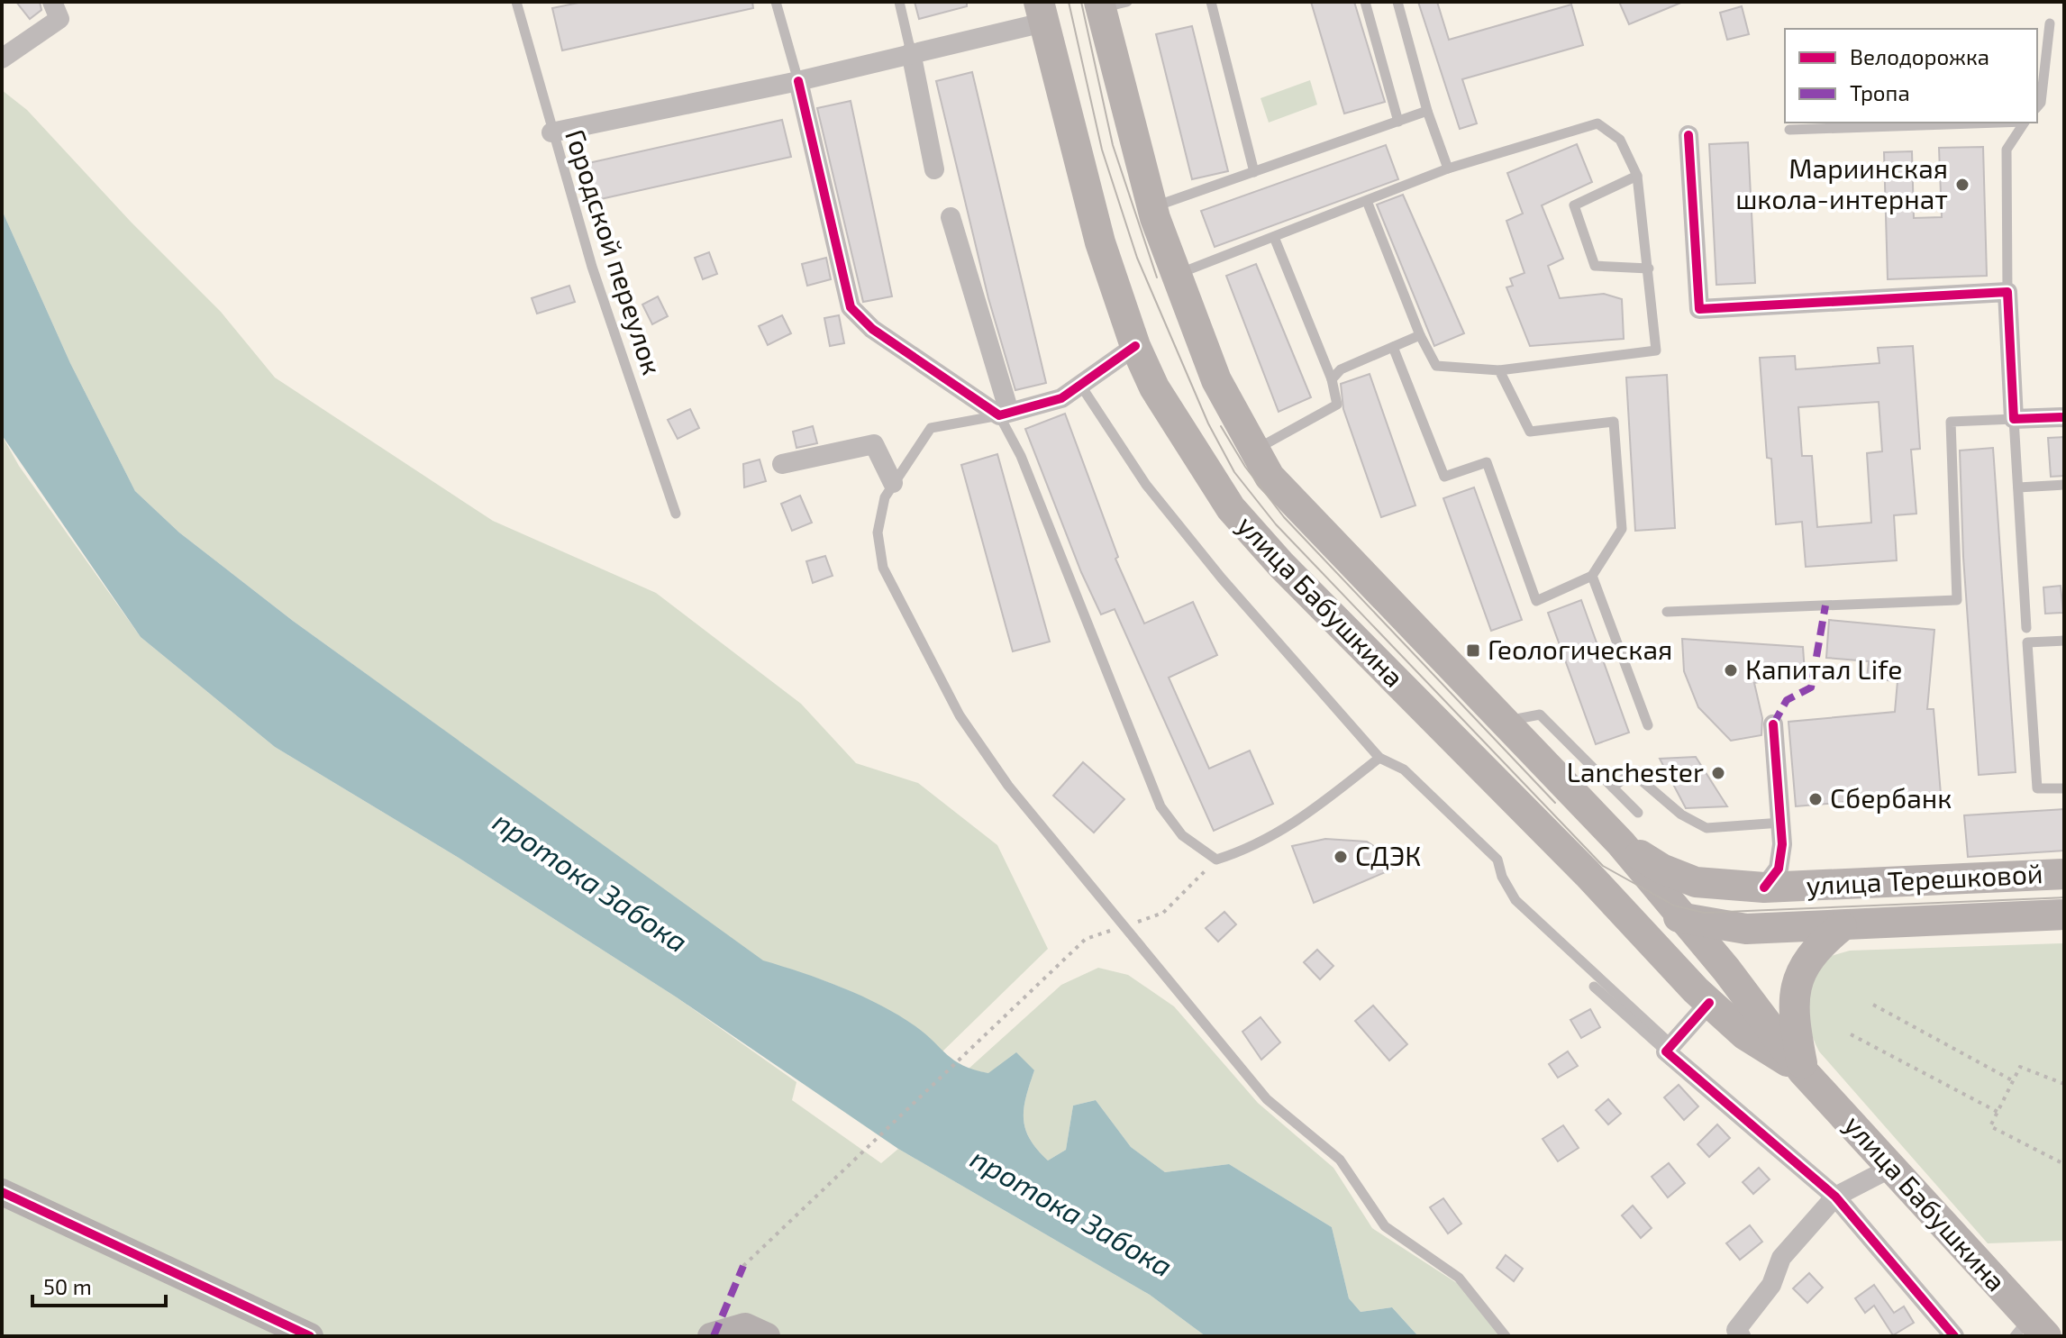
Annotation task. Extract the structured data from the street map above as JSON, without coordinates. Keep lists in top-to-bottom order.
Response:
{
  "streets": {
    "main road": ["улица Бабушкина", "улица Терешковой"],
    "lane": ["Городской переулок"]
  },
  "crossings": [
    ["улица Бабушкина", "улица Терешковой"]
  ],
  "water": ["протока Забока"],
  "places": {
    "other": [
      "Мариинская школа-интернат",
      "Капитал Life",
      "Lanchester",
      "Сбербанк",
      "СДЭК"
    ],
    "transit": ["Геологическая"]
  },
  "legend": ["Велодорожка", "Тропа"],
  "scale_bar": "50 m"
}
